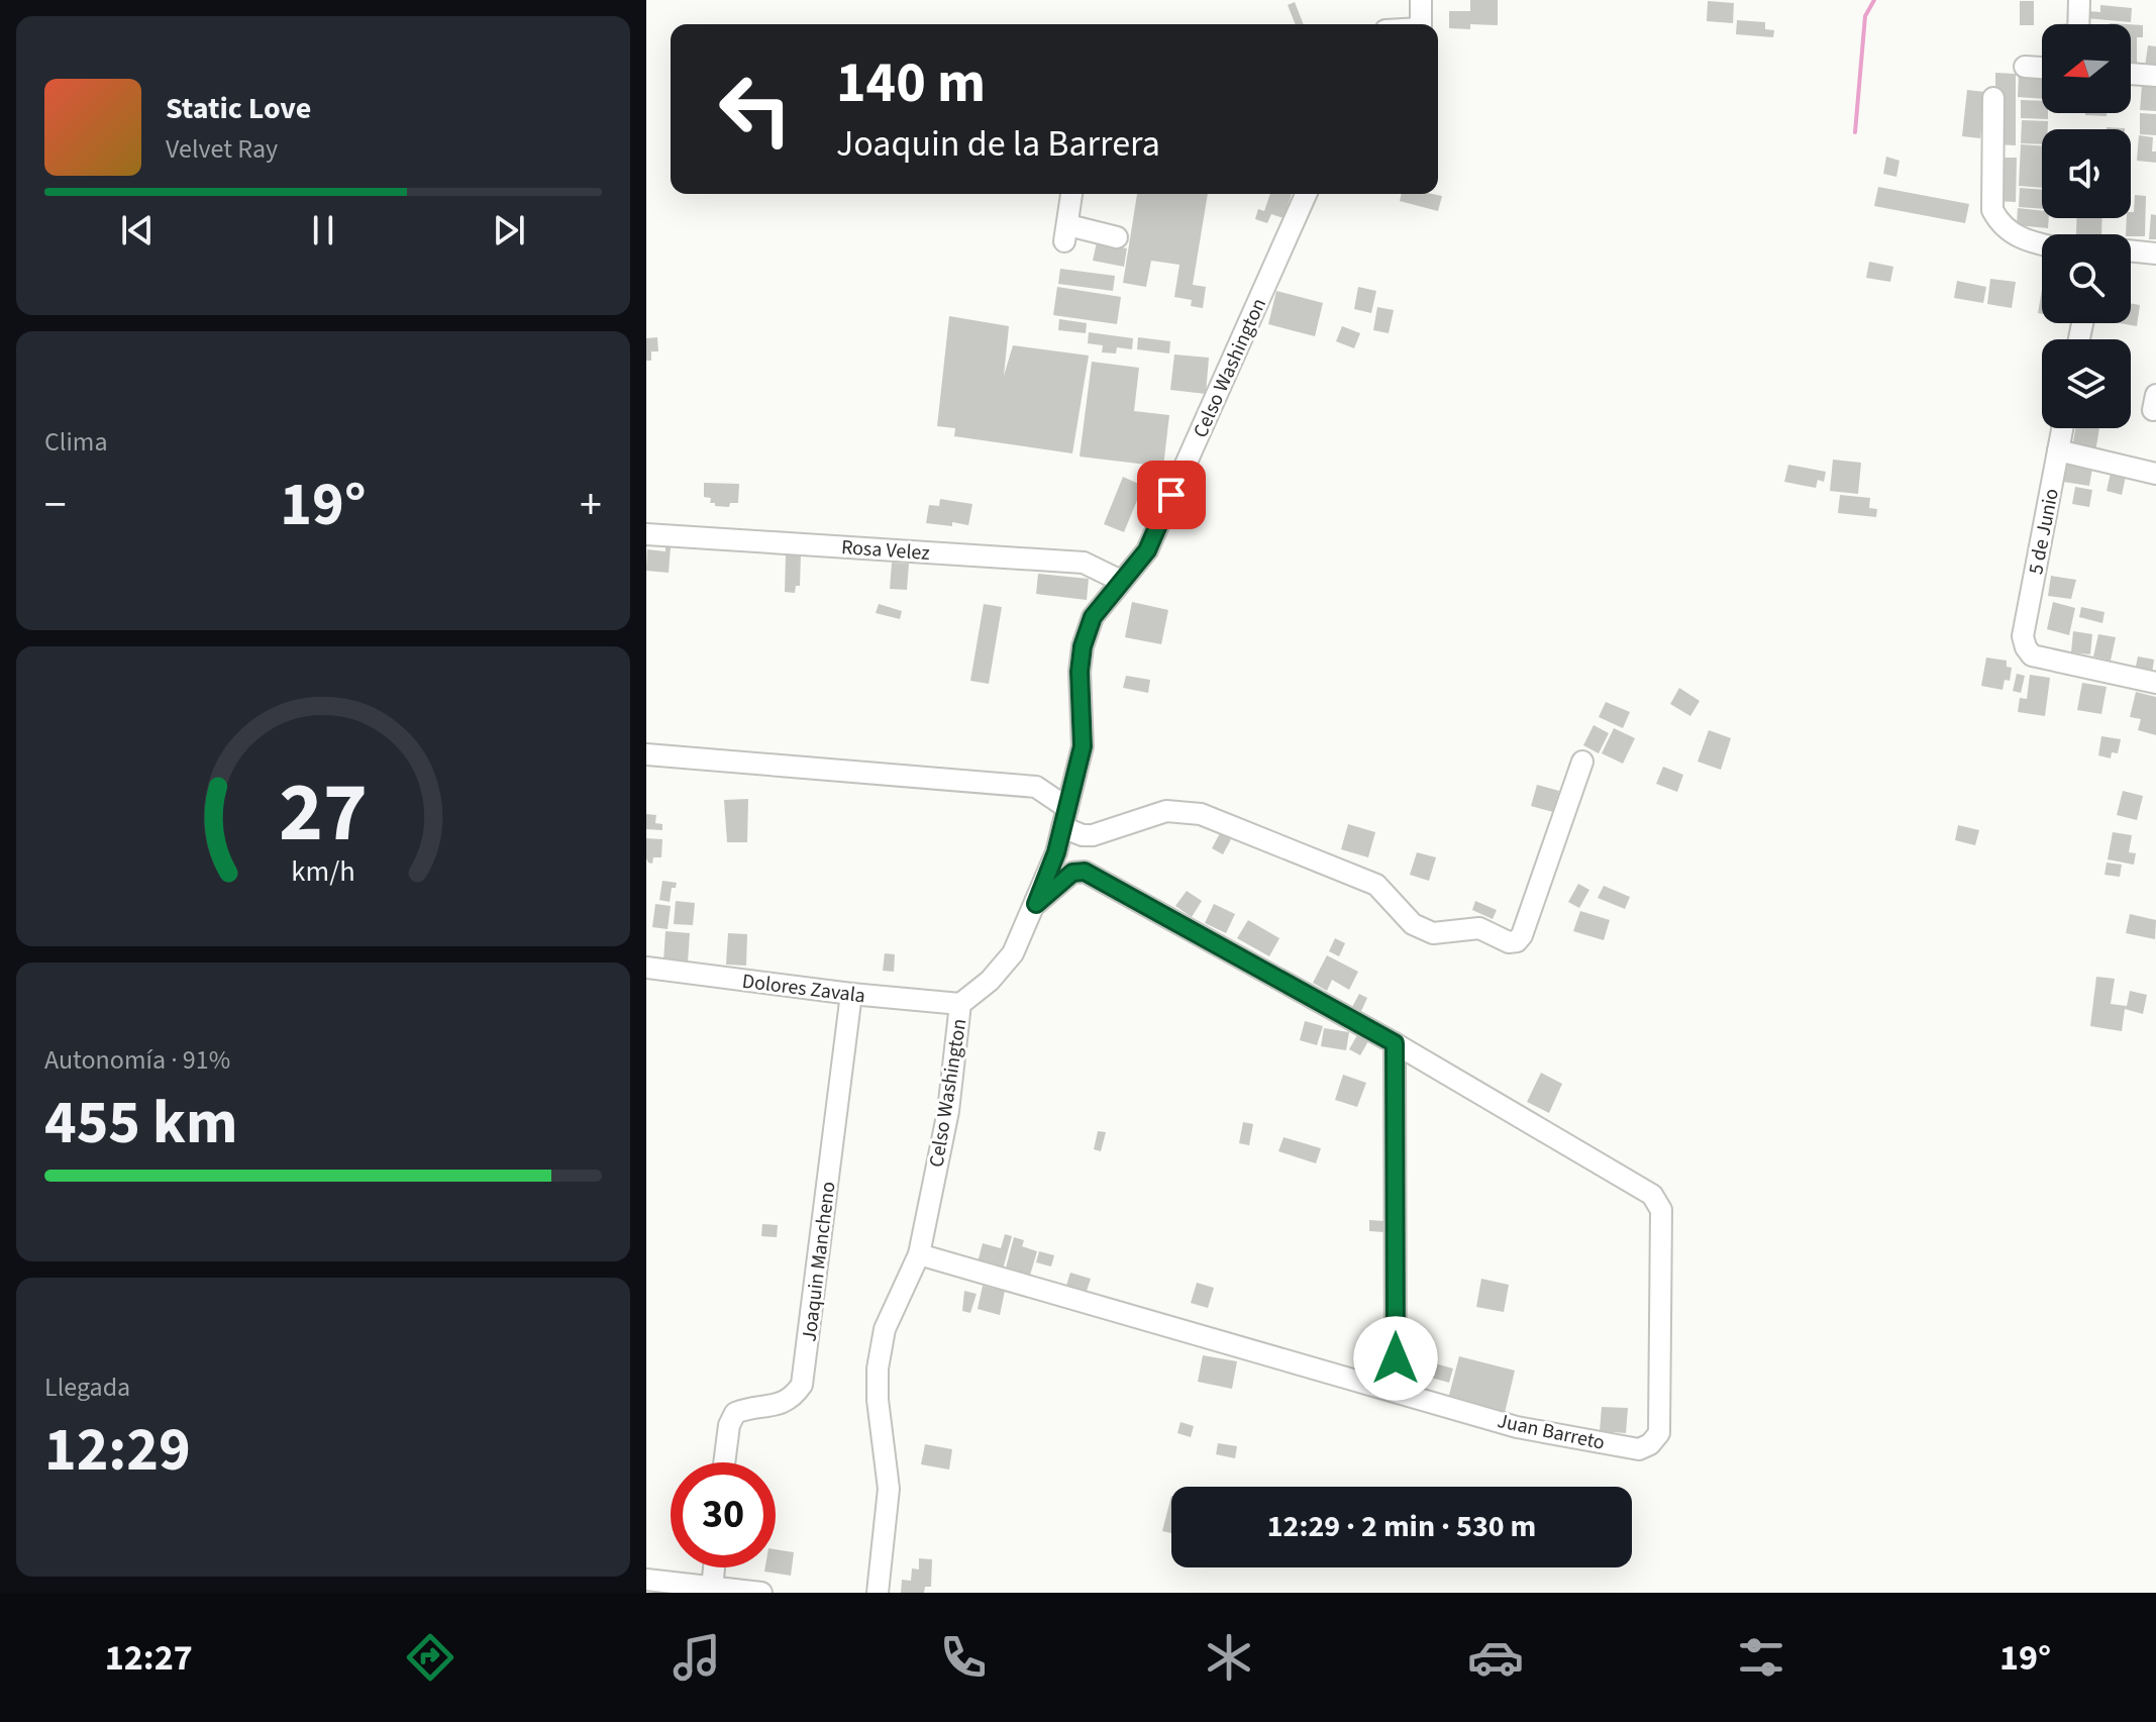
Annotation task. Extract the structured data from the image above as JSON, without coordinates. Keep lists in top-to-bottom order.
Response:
{
  "streets": {
    "street": [
      "Celso Washington",
      "5 de Junio",
      "Rosa Velez",
      "Dolores Zavala",
      "Joaquin Mancheno",
      "Juan Barreto"
    ]
  },
  "crossings": [
    ["Celso Washington", "Rosa Velez"],
    ["Celso Washington", "Dolores Zavala"],
    ["Celso Washington", "Juan Barreto"],
    ["Dolores Zavala", "Joaquin Mancheno"]
  ],
  "north": "left",
  "page": {
    "turn": ["140 m", "Joaquin de la Barrera"],
    "song": ["Static Love", "Velvet Ray"],
    "tile": [
      "Clima",
      ["Autonomía · 91%", "455 km"],
      ["Llegada", "12:29"]
    ],
    "heat": ["−", "19°", "+"],
    "limit": "30",
    "trip": "12:29 · 2 min · 530 m",
    "tabs": ["12:27", "19°"],
    "gauge": ["27", "km/h"]
  }
}
